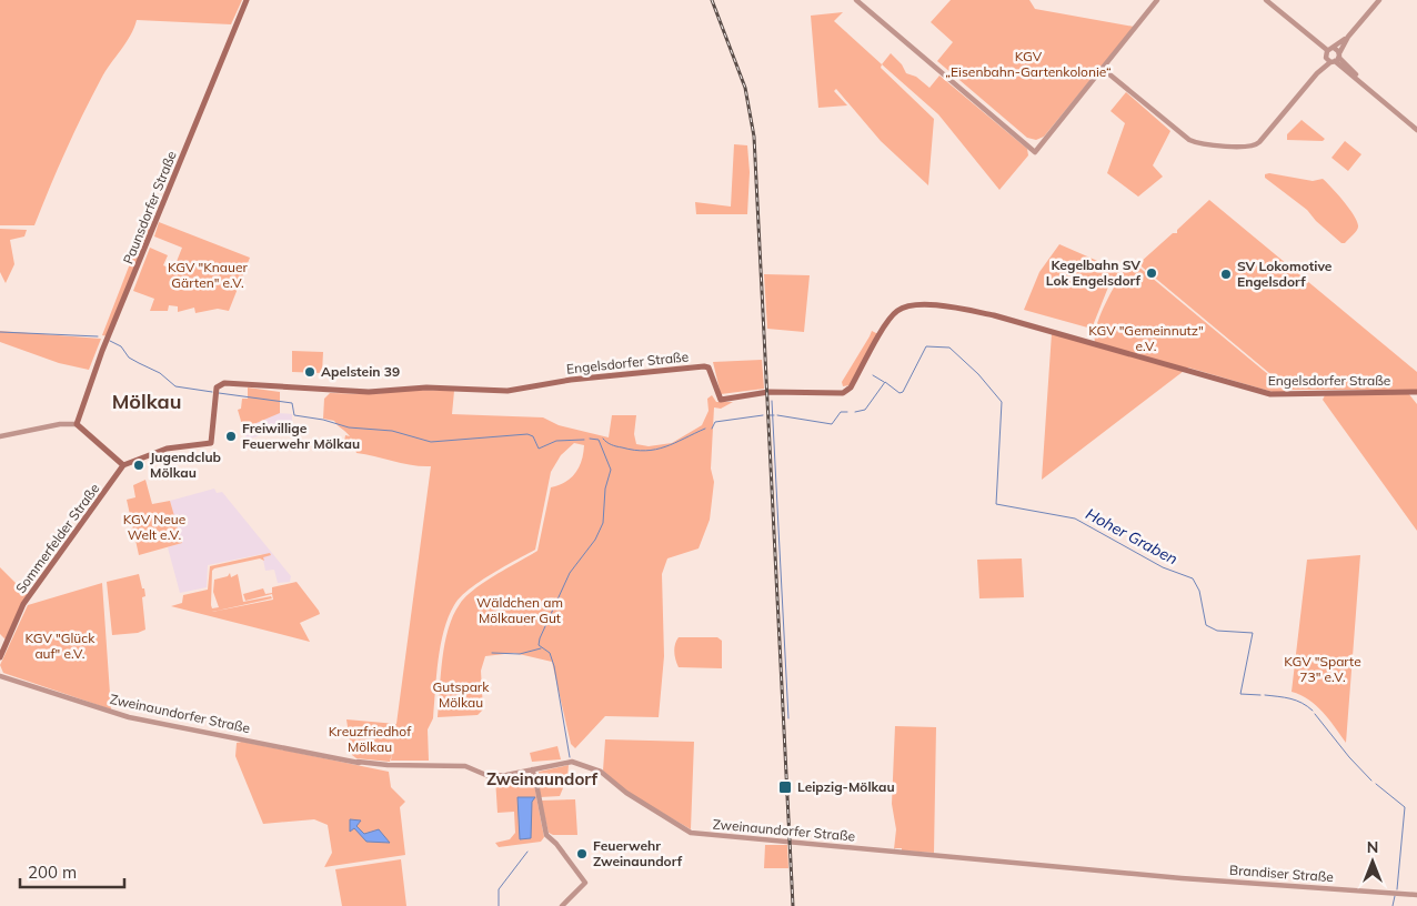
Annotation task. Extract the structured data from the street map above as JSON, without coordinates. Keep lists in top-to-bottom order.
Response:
{
  "streets": {
    "main road": ["Paunsdorfer Straße", "Engelsdorfer Straße", "Sommerfelder Straße"],
    "street": ["Zweinaundorfer Straße", "Brandiser Straße"]
  },
  "crossings": [
    ["Engelsdorfer Straße", "Sommerfelder Straße"],
    ["Zweinaundorfer Straße", "Brandiser Straße"]
  ],
  "districts": ["Mölkau", "Zweinaundorf"],
  "water": ["Hoher Graben"],
  "parks": [
    "KGV „Eisenbahn-Gartenkolonie“",
    "KGV \"Knauer Gärten\" e.V.",
    "KGV \"Gemeinnutz\" e.V.",
    "KGV Neue Welt e.V.",
    "Wäldchen am Mölkauer Gut",
    "KGV \"Glück auf\" e.V.",
    "KGV \"Sparte 73\" e.V.",
    "Gutspark Mölkau",
    "Kreuzfriedhof Mölkau"
  ],
  "places": {
    "other": [
      "Kegelbahn SV Lok Engelsdorf",
      "SV Lokomotive Engelsdorf",
      "Apelstein 39",
      "Freiwillige Feuerwehr Mölkau",
      "Jugendclub Mölkau",
      "Feuerwehr Zweinaundorf"
    ],
    "transit": ["Leipzig-Mölkau"]
  },
  "scale_bar": "200 m",
  "north": "top"
}
